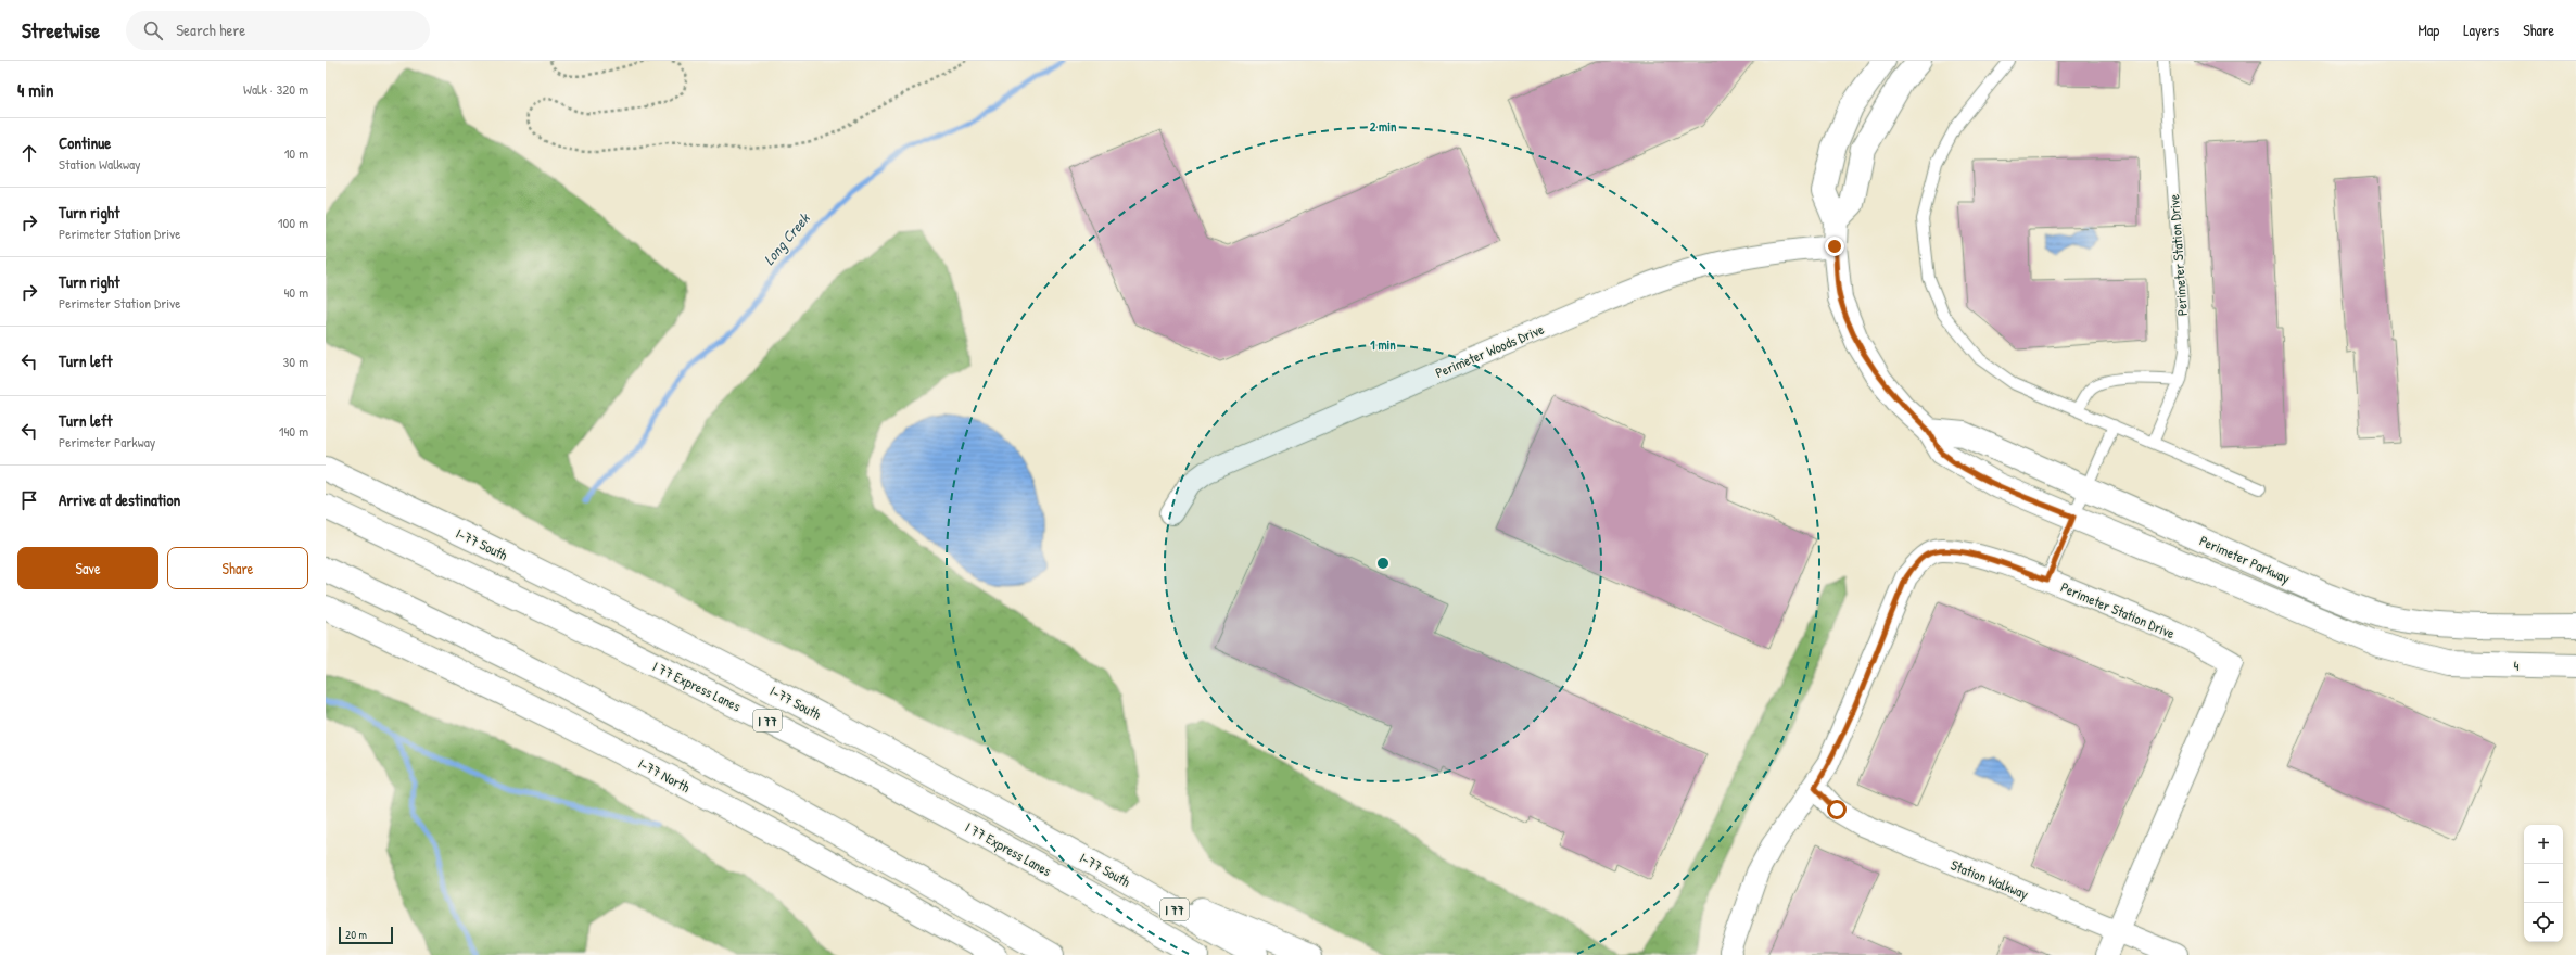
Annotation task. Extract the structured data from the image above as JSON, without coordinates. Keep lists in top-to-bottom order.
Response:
{
  "streets": {
    "main road": [
      "I-77 South",
      "Perimeter Parkway",
      "4",
      "I 77 Express Lanes",
      "I 77",
      "I-77 North"
    ],
    "street": ["Perimeter Station Drive", "Perimeter Woods Drive", "Station Walkway"]
  },
  "crossings": [
    ["Perimeter Station Drive", "Station Walkway"],
    ["Perimeter Woods Drive", "Perimeter Parkway"],
    ["Perimeter Parkway", "4"]
  ],
  "water": ["Long Creek"],
  "scale_bar": "20 m",
  "page": {
    "header": "Streetwise",
    "search": "Search here",
    "nav": ["Map", "Layers", "Share"],
    "heading": ["4 min", "Walk · 320 m"],
    "list": [
      ["Continue", "Station Walkway", "10 m"],
      ["Turn right", "Perimeter Station Drive", "100 m"],
      ["Turn right", "Perimeter Station Drive", "40 m"],
      ["Turn left", "30 m"],
      ["Turn left", "Perimeter Parkway", "140 m"],
      "Arrive at destination"
    ],
    "buttons": ["Save", "Share"],
    "map_buttons": ["+", "−"],
    "scale": "20 m"
  },
  "rings": ["2 min", "1 min"]
}
